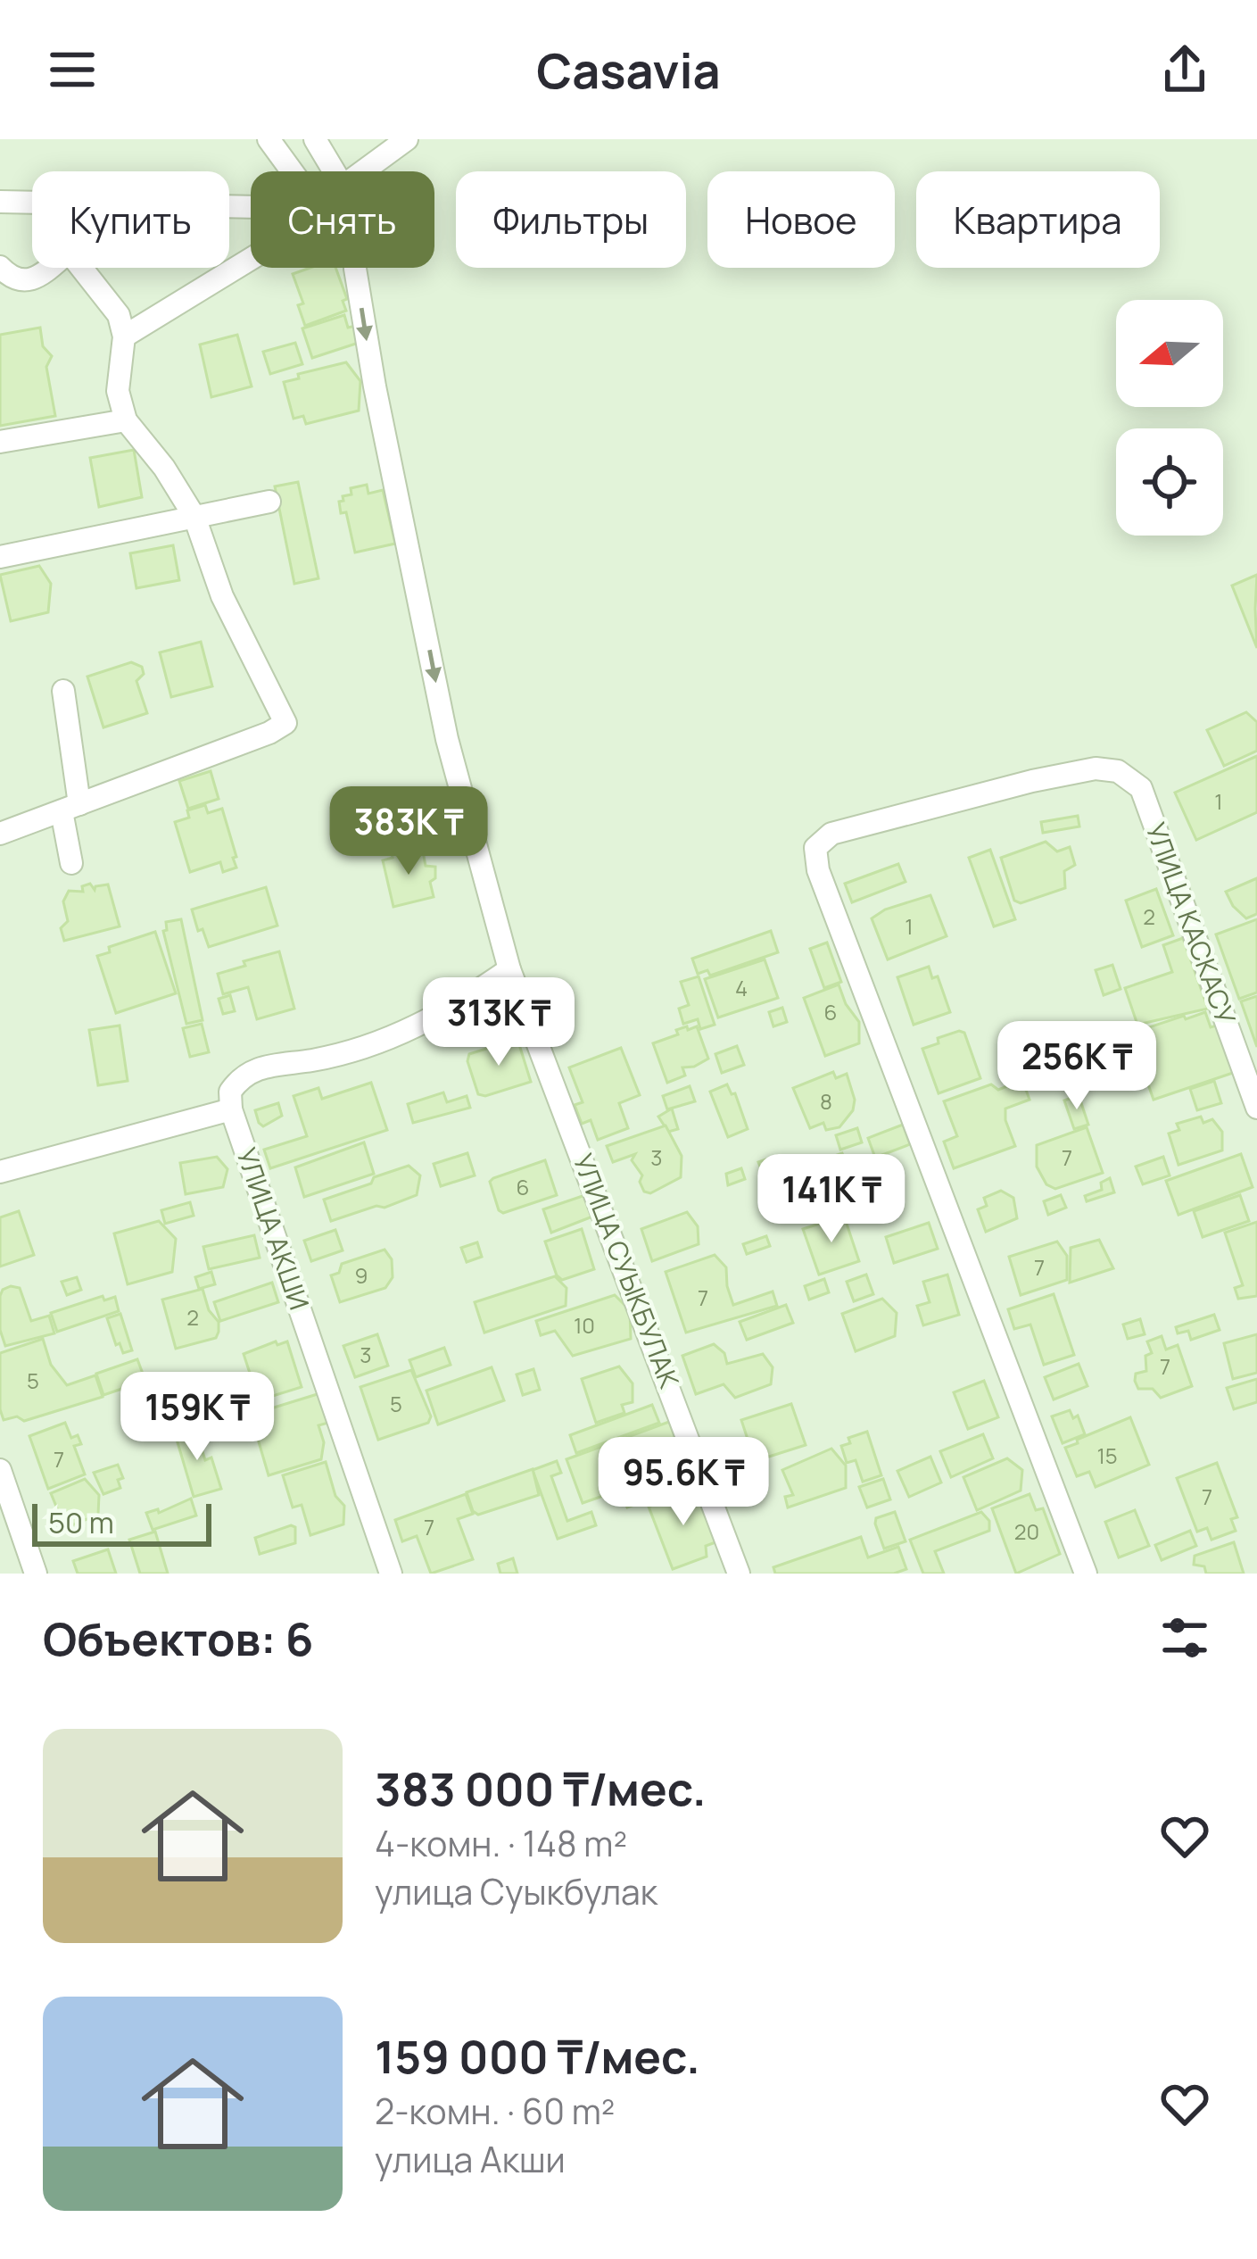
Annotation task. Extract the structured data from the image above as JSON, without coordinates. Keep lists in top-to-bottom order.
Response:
{
  "streets": {
    "street": ["УЛИЦА КАСКАСУ", "УЛИЦА АКШИ", "УЛИЦА СУЫКБУЛАК"]
  },
  "one_way": ["УЛИЦА СУЫКБУЛАК"],
  "house_numbers": [
    "1",
    "2",
    "1",
    "4",
    "6",
    "8",
    "3",
    "7",
    "6",
    "7",
    "9",
    "7",
    "2",
    "10",
    "3",
    "7",
    "5",
    "5",
    "15",
    "7",
    "7",
    "7",
    "20"
  ],
  "scale_bar": "50 m",
  "north": "left",
  "page": {
    "header": "Casavia",
    "chip": [
      "Купить",
      "Снять",
      "Фильтры",
      "Новое",
      "Квартира"
    ],
    "price": [
      "383K ₸",
      "313K ₸",
      "256K ₸",
      "141K ₸",
      "159K ₸",
      "95.6K ₸"
    ],
    "scale": "50 m",
    "heading": "Объектов: 6",
    "list": [
      {
        "name": "383 000 ₸/мес.",
        "note": "4-комн. · 148 m² · улица Суыкбулак"
      },
      {
        "name": "159 000 ₸/мес.",
        "note": "2-комн. · 60 m² · улица Акши"
      }
    ]
  }
}
